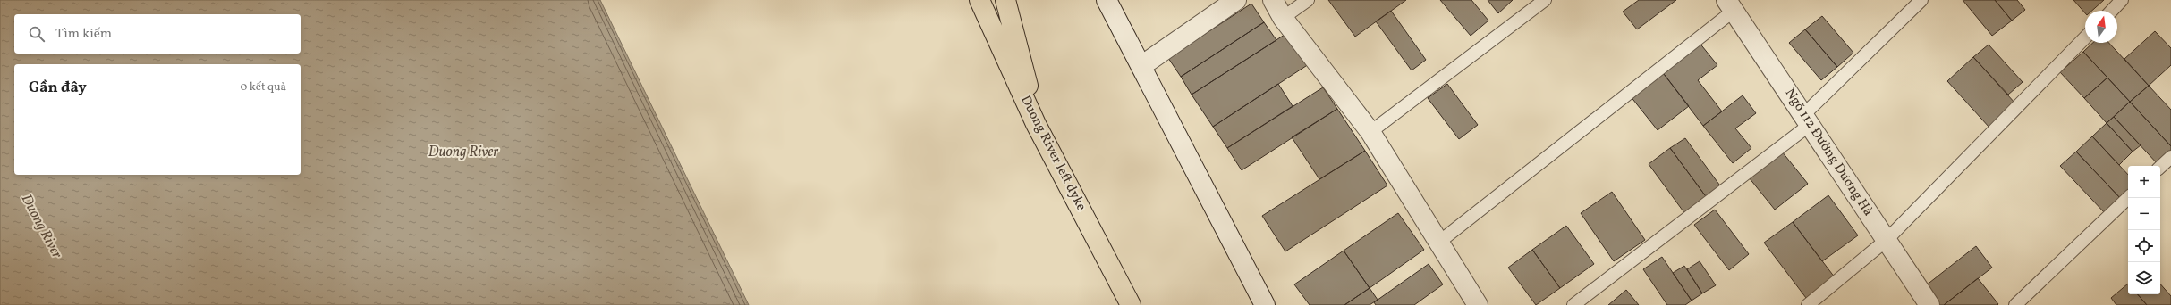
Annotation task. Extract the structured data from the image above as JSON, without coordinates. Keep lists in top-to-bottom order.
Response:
{
  "streets": {
    "main road": ["Duong River left dyke"],
    "street": ["Ngõ 112 Đường Dương Hà"]
  },
  "water": ["Duong River"],
  "north": "top",
  "page": {
    "search": "Tìm kiếm",
    "heading": ["Gần đây", "0 kết quả"],
    "map_buttons": ["+", "−"]
  }
}
